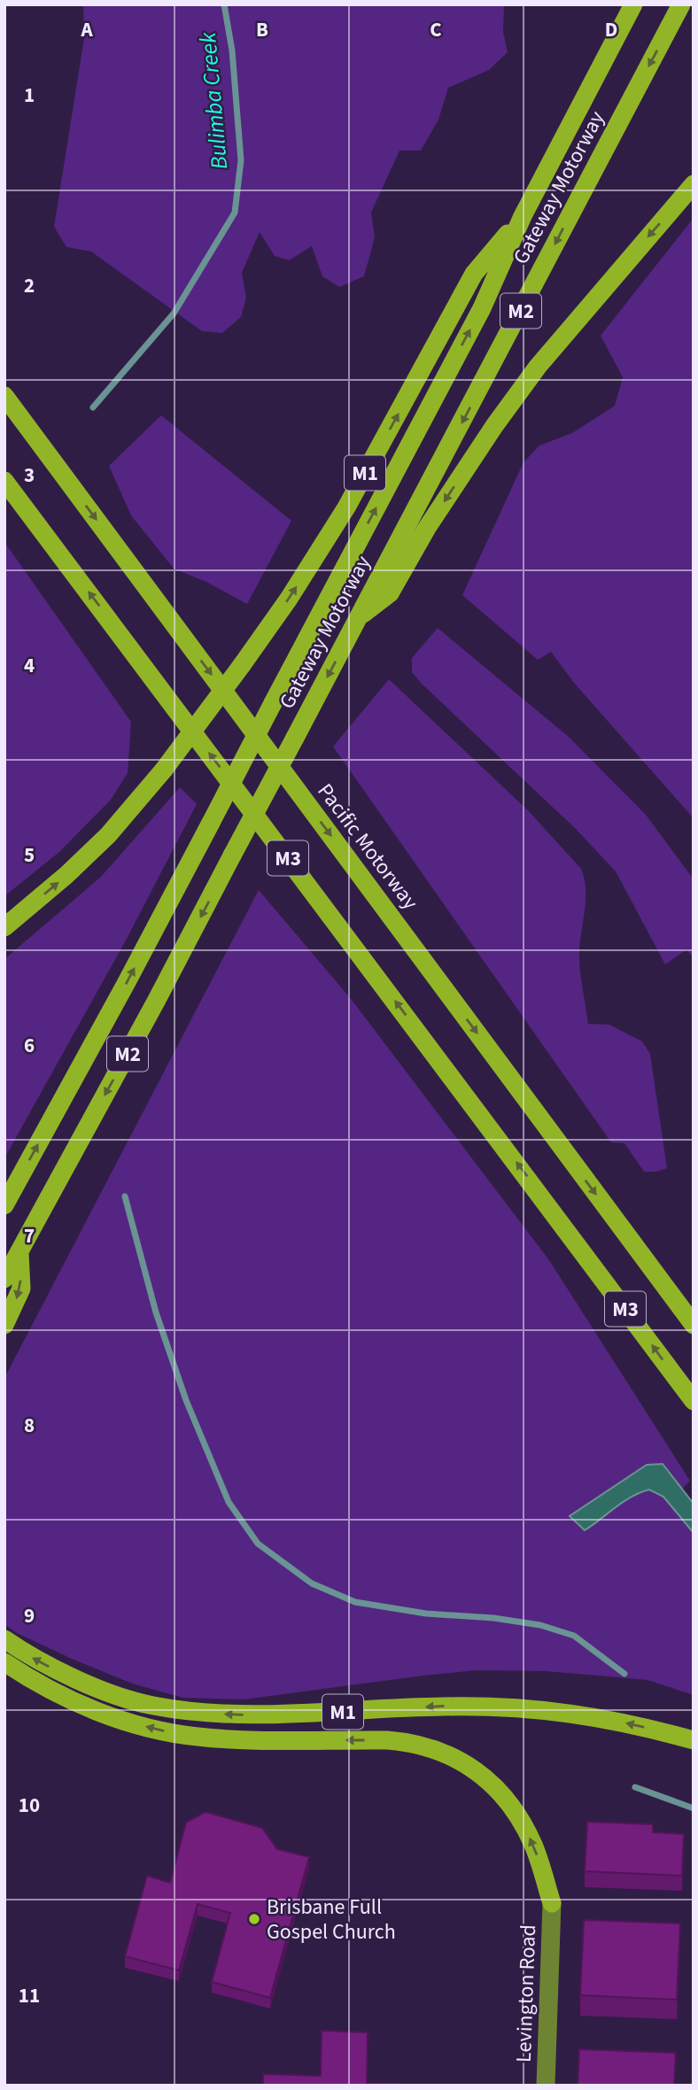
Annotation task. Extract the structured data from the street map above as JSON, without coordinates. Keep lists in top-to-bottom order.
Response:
{
  "streets": {
    "highway": [
      "Gateway Motorway",
      "M2",
      "M1",
      "Pacific Motorway",
      "M3"
    ],
    "street": ["Levington Road"]
  },
  "crossings": [
    ["Gateway Motorway", "M1"]
  ],
  "water": ["Bulimba Creek"],
  "places": ["Brisbane Full Gospel Church"],
  "grid": {
    "columns": [
      "A",
      "B",
      "C",
      "D"
    ],
    "rows": [
      "1",
      "2",
      "3",
      "4",
      "5",
      "6",
      "7",
      "8",
      "9",
      "10",
      "11"
    ]
  }
}
